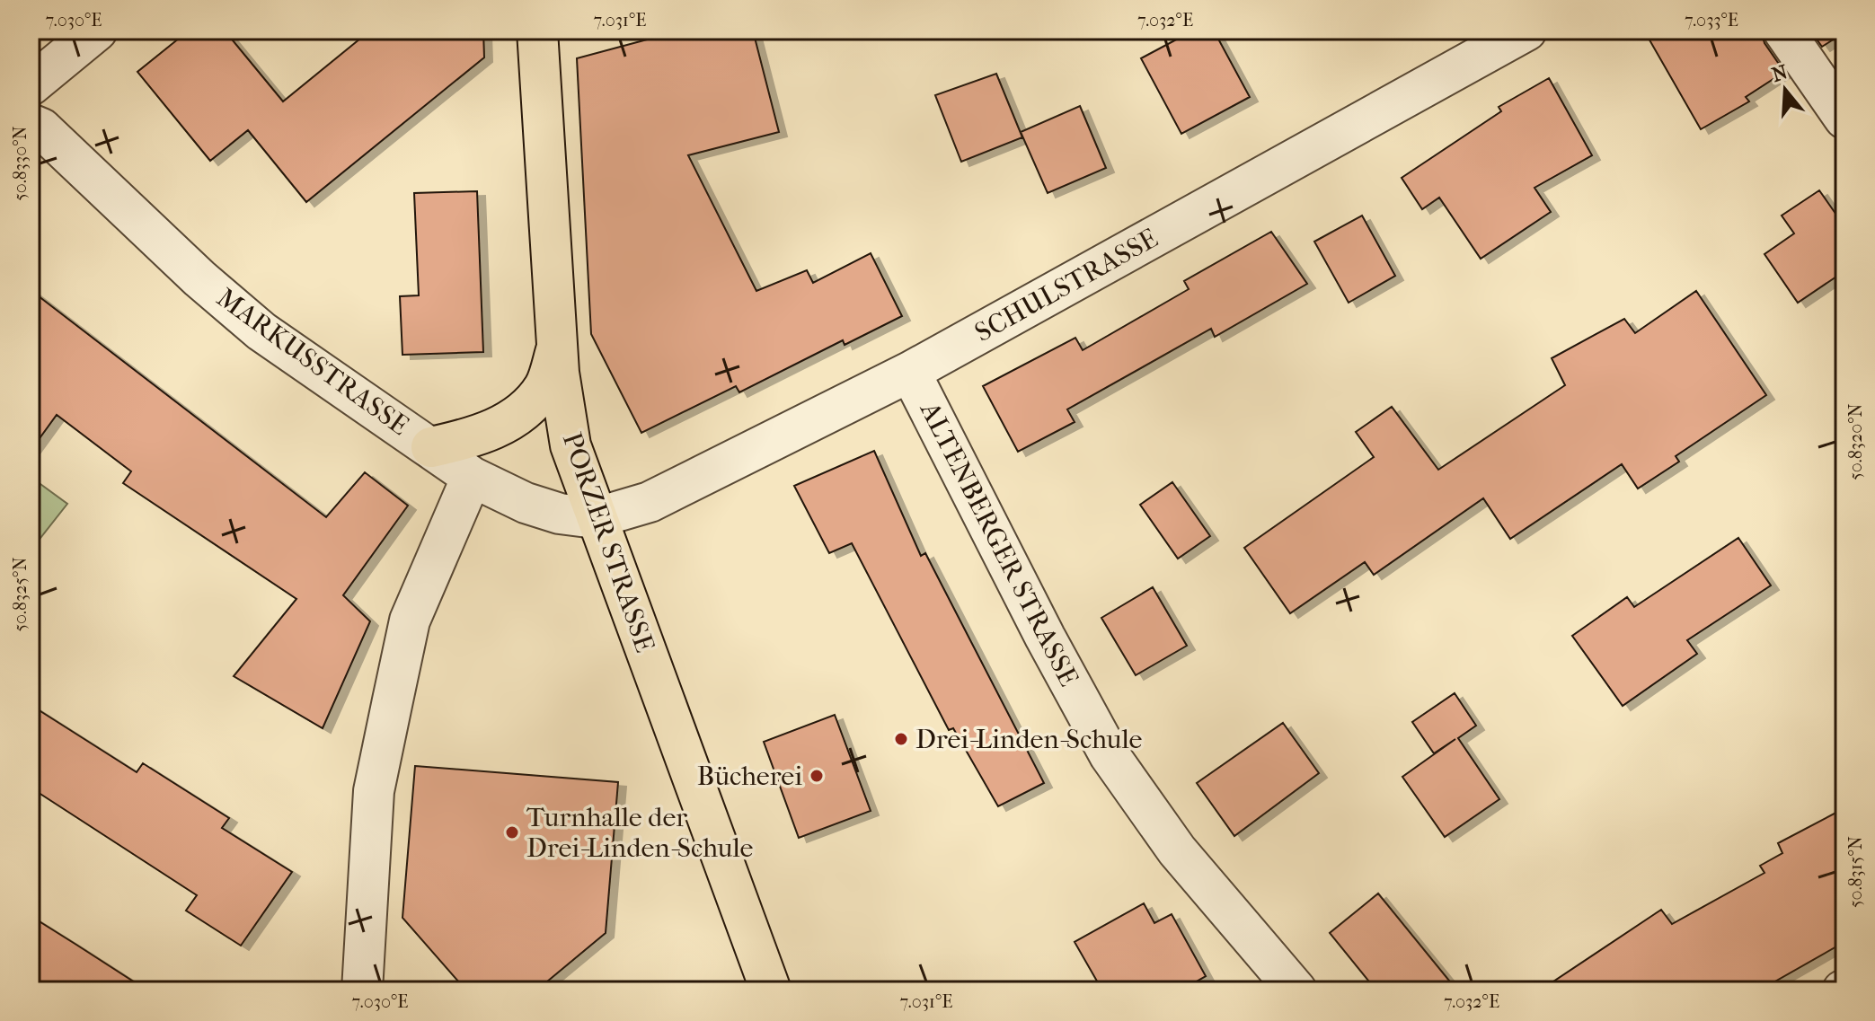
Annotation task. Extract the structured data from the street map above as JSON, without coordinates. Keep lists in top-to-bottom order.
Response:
{
  "streets": {
    "main road": ["PORZER STRASSE"],
    "street": ["SCHULSTRASSE", "MARKUSSTRASSE", "ALTENBERGER STRASSE"]
  },
  "crossings": [
    ["SCHULSTRASSE", "MARKUSSTRASSE"],
    ["SCHULSTRASSE", "PORZER STRASSE"],
    ["SCHULSTRASSE", "ALTENBERGER STRASSE"],
    ["MARKUSSTRASSE", "PORZER STRASSE"]
  ],
  "places": ["Drei-Linden-Schule", "Bücherei", "Turnhalle der Drei-Linden-Schule"],
  "north": "top",
  "coordinates": [
    "7.030°E",
    "7.031°E",
    "7.032°E",
    "7.033°E",
    "50.8330°N",
    "50.8320°N",
    "50.8325°N",
    "50.8315°N"
  ]
}
